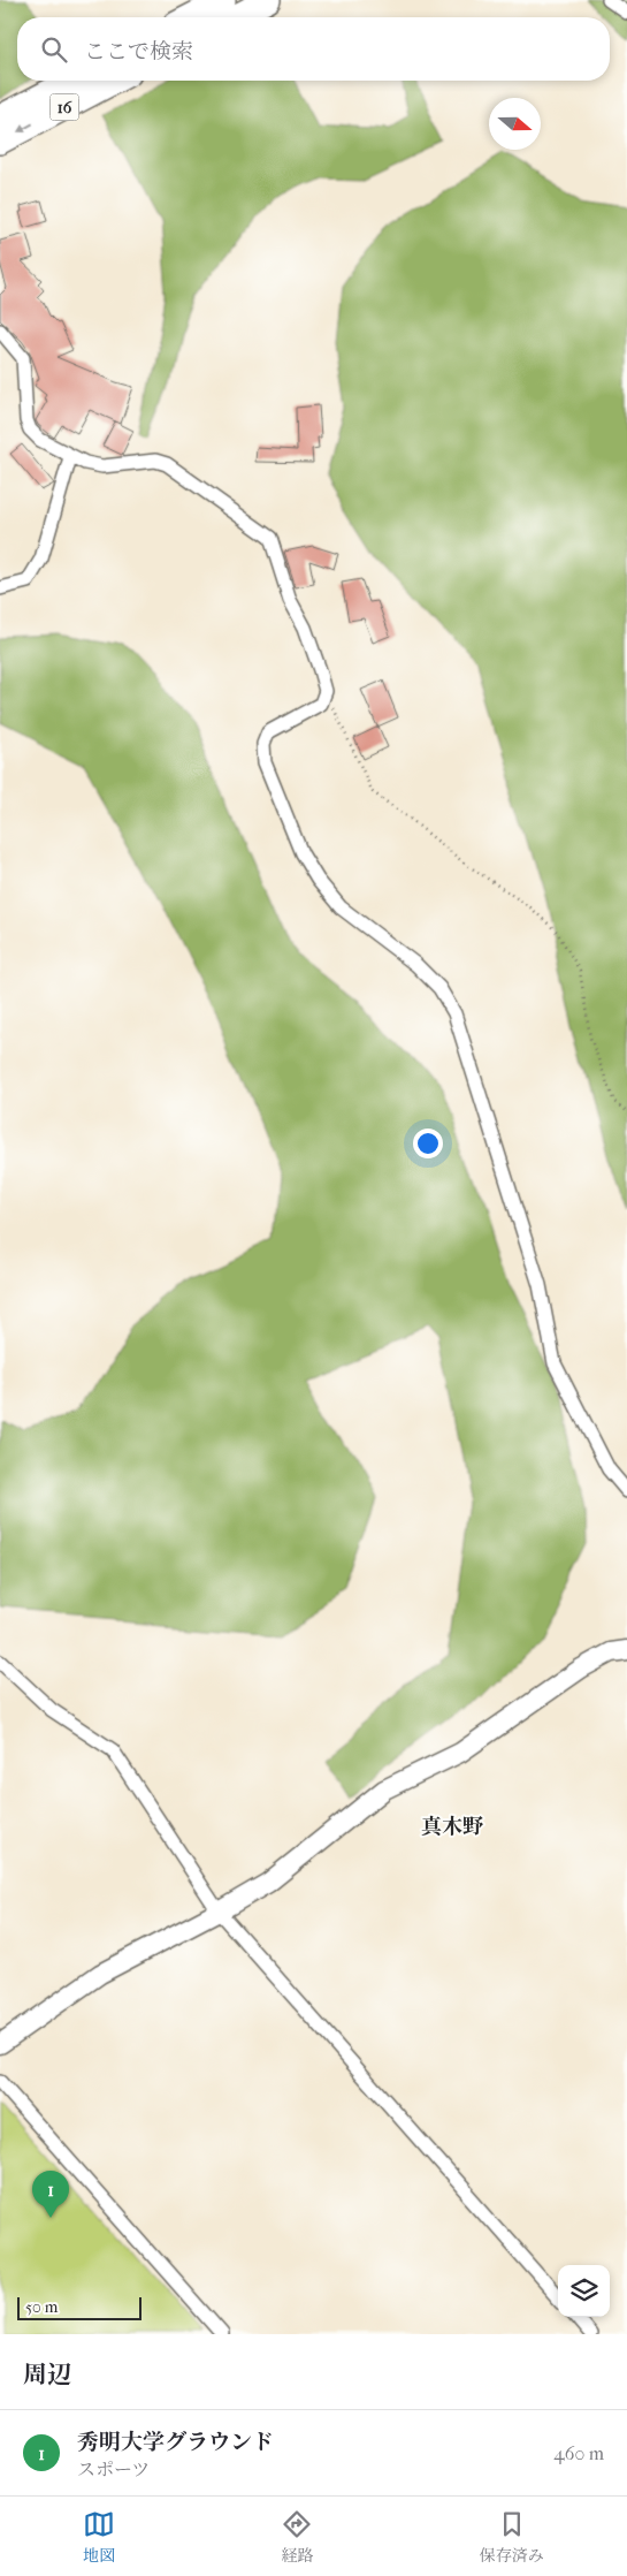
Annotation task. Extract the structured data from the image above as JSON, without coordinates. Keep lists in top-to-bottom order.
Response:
{
  "streets": {
    "highway": ["16"]
  },
  "districts": ["真木野"],
  "scale_bar": "50 m",
  "north": "right",
  "page": {
    "search": "ここで検索",
    "pins": "1",
    "scale": "50 m",
    "heading": "周辺",
    "list": [
      {
        "mark": "1",
        "name": "秀明大学グラウンド",
        "note": "スポーツ",
        "value": "460 m"
      }
    ],
    "nav": ["地図", "経路", "保存済み"]
  }
}
